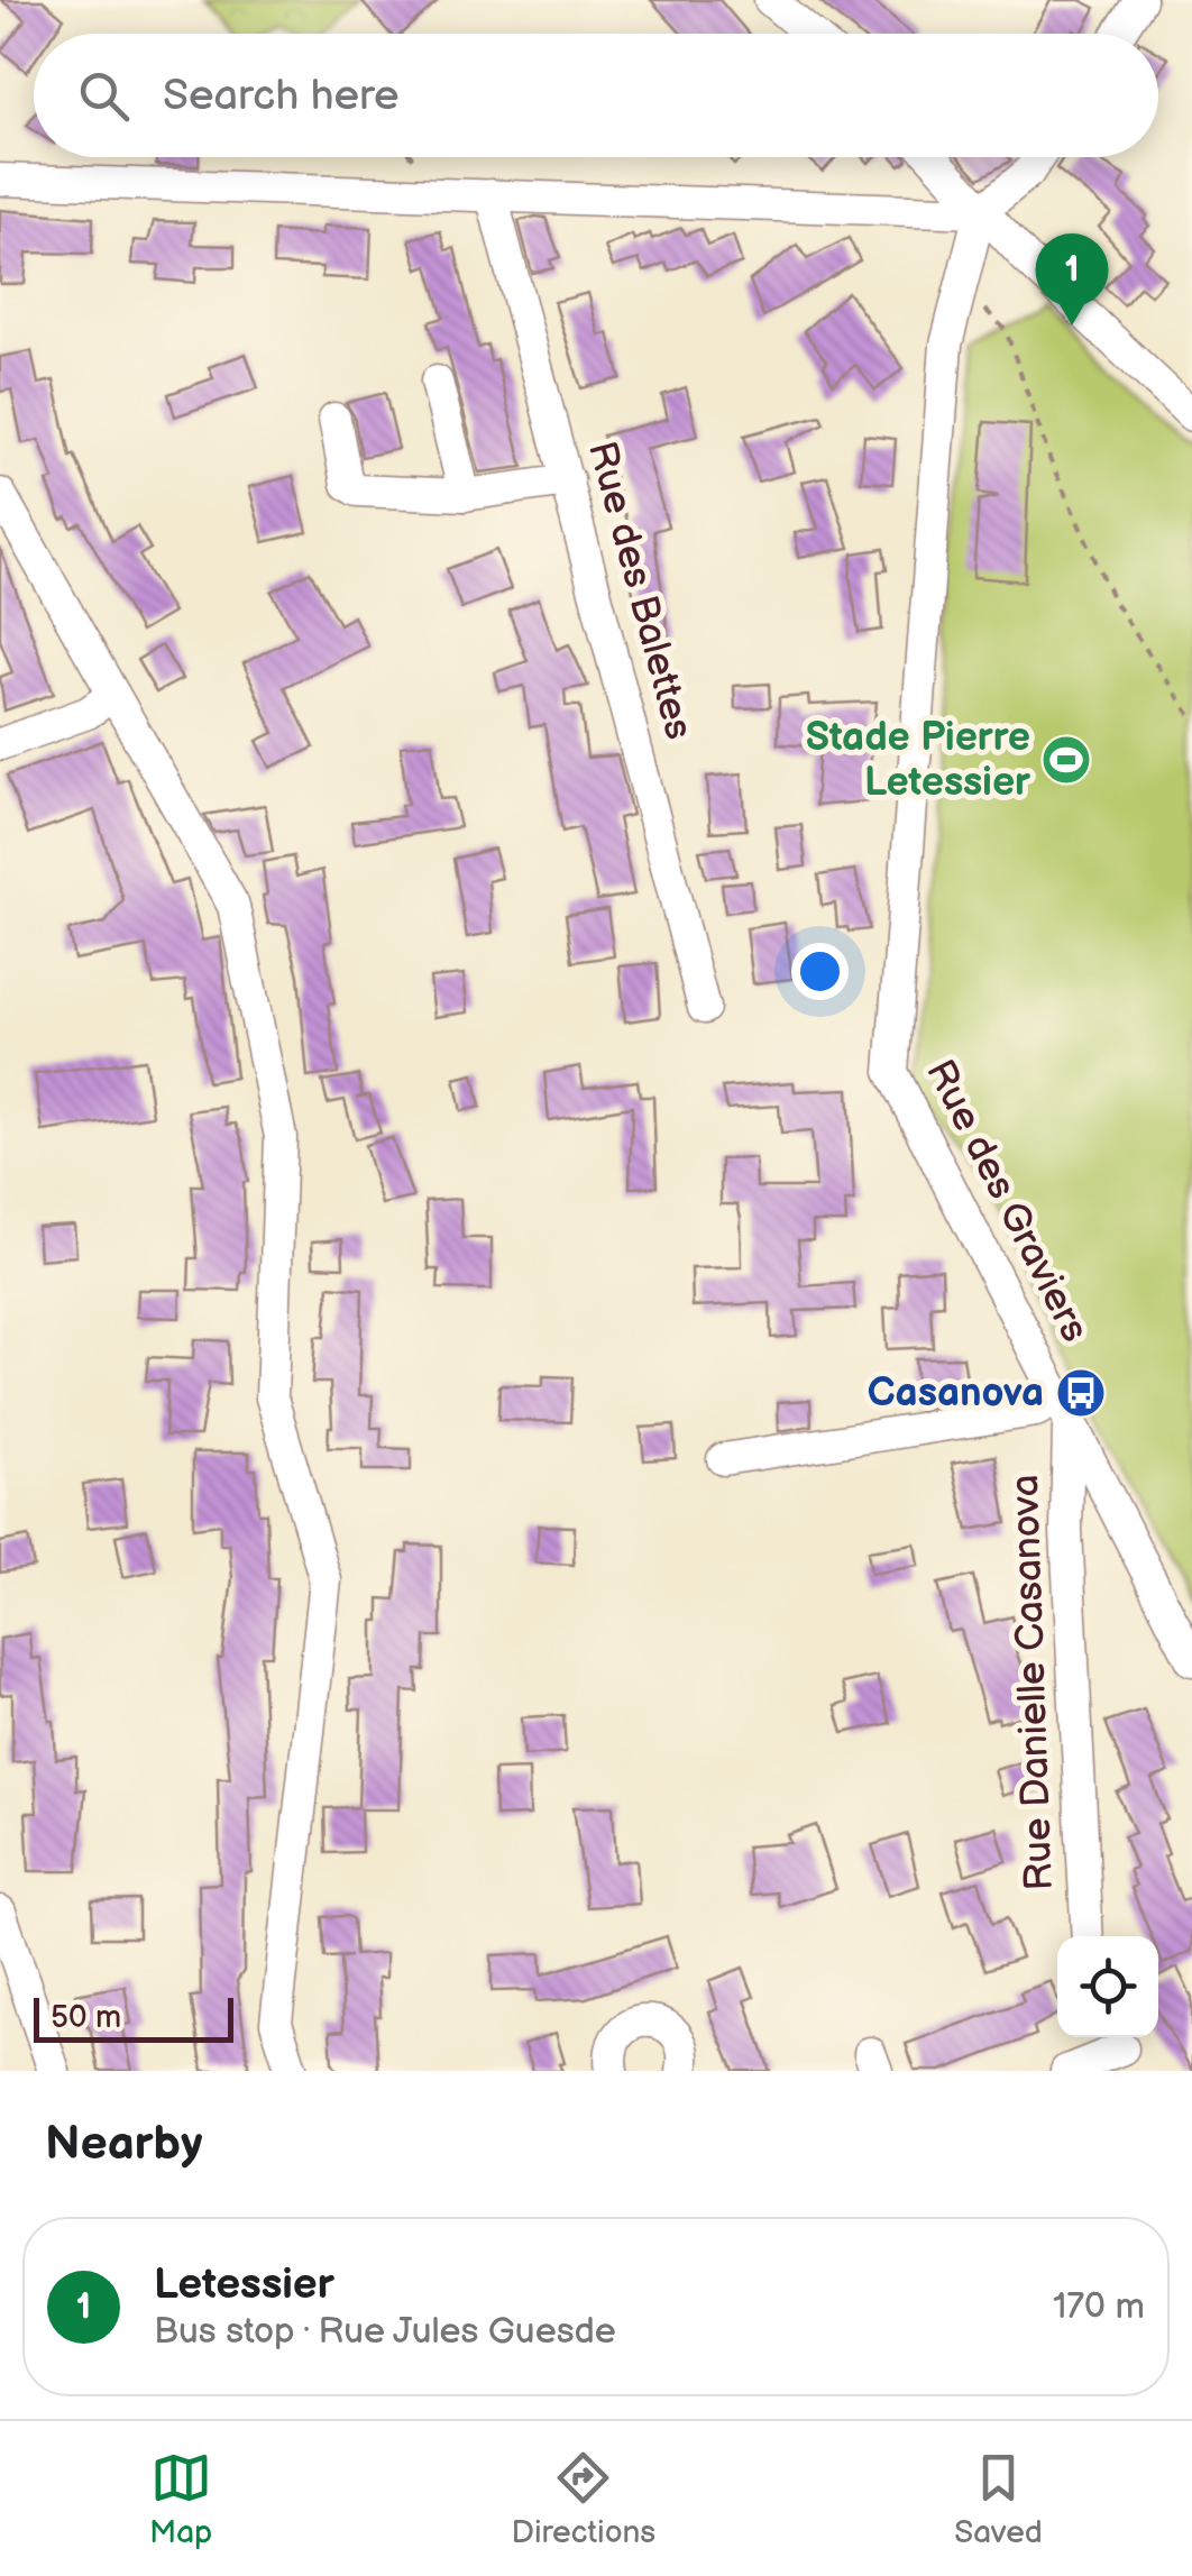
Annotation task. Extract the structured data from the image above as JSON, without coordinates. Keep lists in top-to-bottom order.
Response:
{
  "streets": {
    "street": ["Rue des Balettes", "Rue des Graviers", "Rue Danielle Casanova"]
  },
  "crossings": [
    ["Rue des Graviers", "Rue Danielle Casanova"]
  ],
  "places": {
    "sports": ["Stade Pierre Letessier"],
    "bus stop": ["Casanova"]
  },
  "scale_bar": "50 m",
  "page": {
    "search": "Search here",
    "pins": "1",
    "scale": "50 m",
    "heading": "Nearby",
    "list": [
      {
        "mark": "1",
        "name": "Letessier",
        "note": "Bus stop · Rue Jules Guesde",
        "value": "170 m"
      }
    ],
    "nav": ["Map", "Directions", "Saved"]
  }
}
